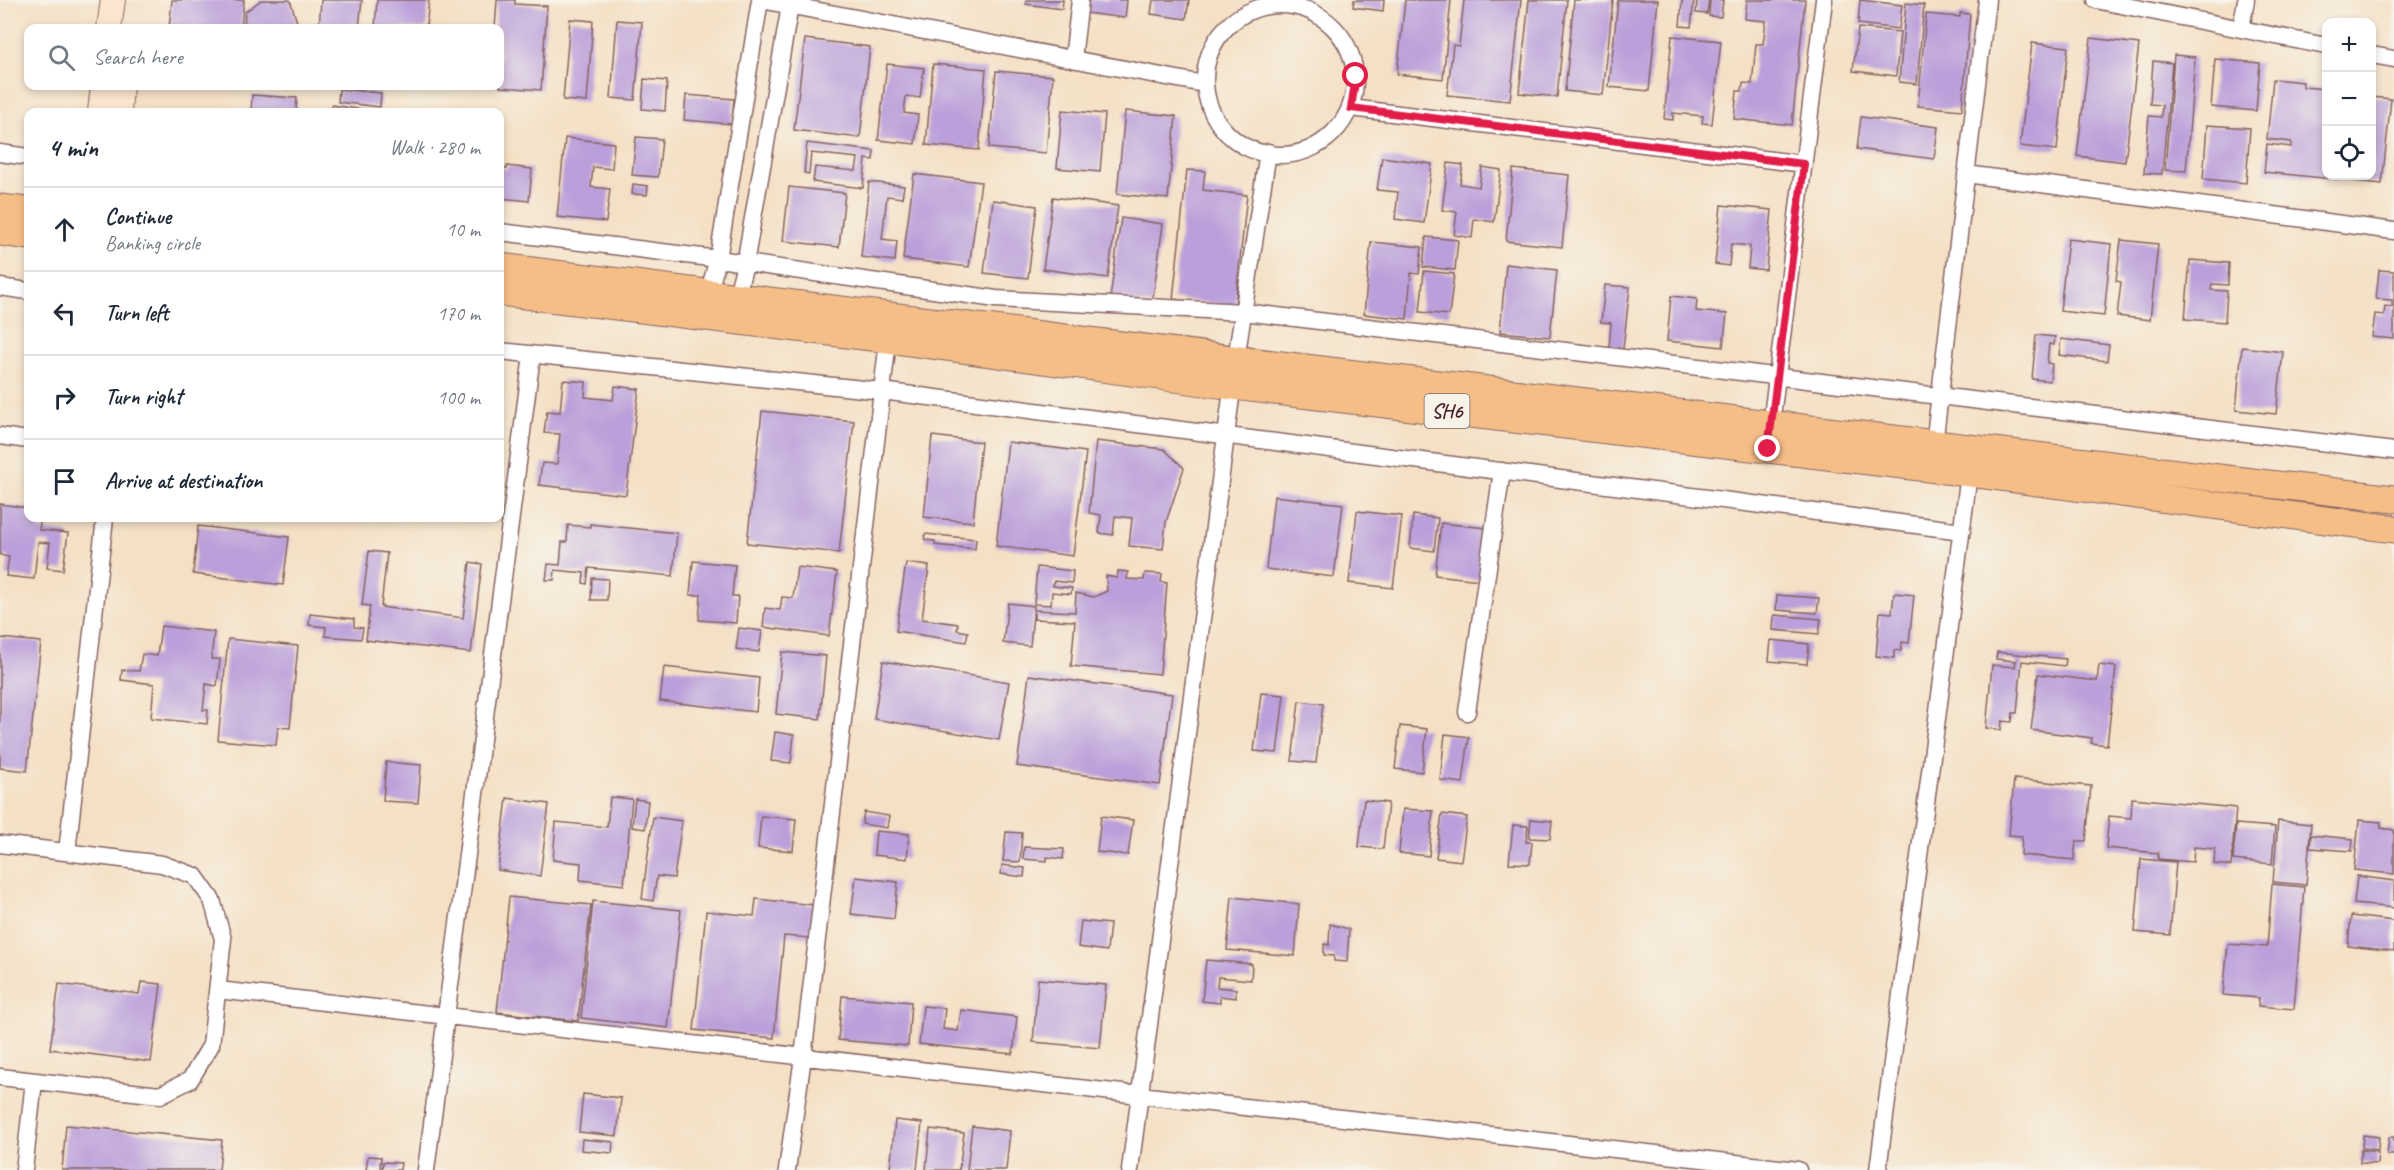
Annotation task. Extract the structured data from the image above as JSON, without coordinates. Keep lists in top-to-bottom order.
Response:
{
  "streets": {
    "main road": ["SH6"]
  },
  "page": {
    "map_buttons": ["+", "−"],
    "search": "Search here",
    "heading": ["4 min", "Walk · 280 m"],
    "list": [
      ["Continue", "Banking circle", "10 m"],
      ["Turn left", "170 m"],
      ["Turn right", "100 m"],
      "Arrive at destination"
    ]
  }
}
